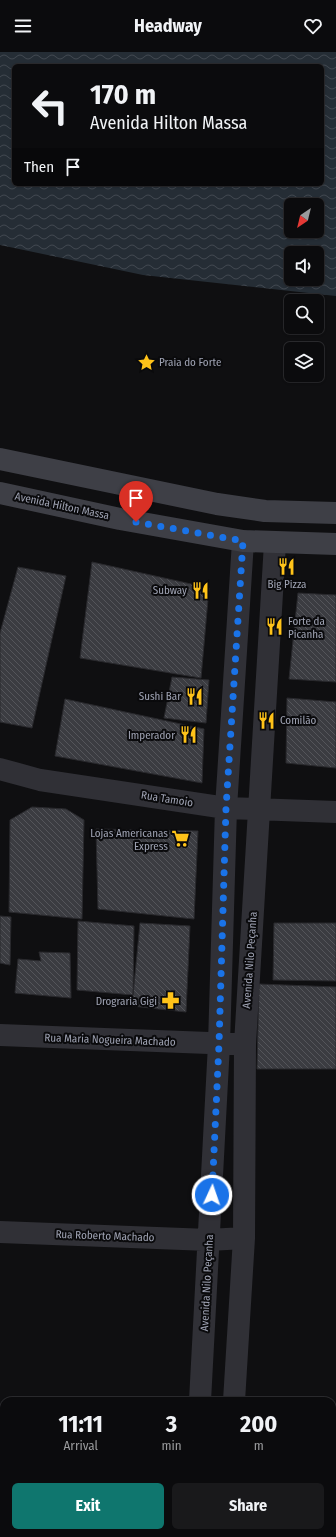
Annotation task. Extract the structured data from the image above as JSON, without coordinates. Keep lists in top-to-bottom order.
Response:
{
  "streets": {
    "main road": ["Avenida Hilton Massa"],
    "street": [
      "Rua Tamoio",
      "Avenida Nilo Peçanha",
      "Rua Maria Nogueira Machado",
      "Rua Roberto Machado"
    ]
  },
  "crossings": [
    ["Avenida Hilton Massa", "Avenida Nilo Peçanha"],
    ["Rua Tamoio", "Avenida Nilo Peçanha"],
    ["Avenida Nilo Peçanha", "Rua Maria Nogueira Machado"],
    ["Avenida Nilo Peçanha", "Rua Roberto Machado"]
  ],
  "places": {
    "place": ["Praia do Forte"],
    "restaurant": [
      "Big Pizza",
      "Subway",
      "Forte da Picanha",
      "Sushi Bar",
      "Comilão",
      "Imperador"
    ],
    "supermarket": ["Lojas Americanas Express"],
    "pharmacy": ["Drograria Gigi"]
  },
  "north": "bottom left",
  "page": {
    "header": "Headway",
    "turn": ["170 m", "Avenida Hilton Massa"],
    "then": "Then",
    "eta": [
      "11:11",
      "Arrival",
      "3",
      "min",
      "200",
      "m"
    ],
    "buttons": ["Exit", "Share"]
  }
}
